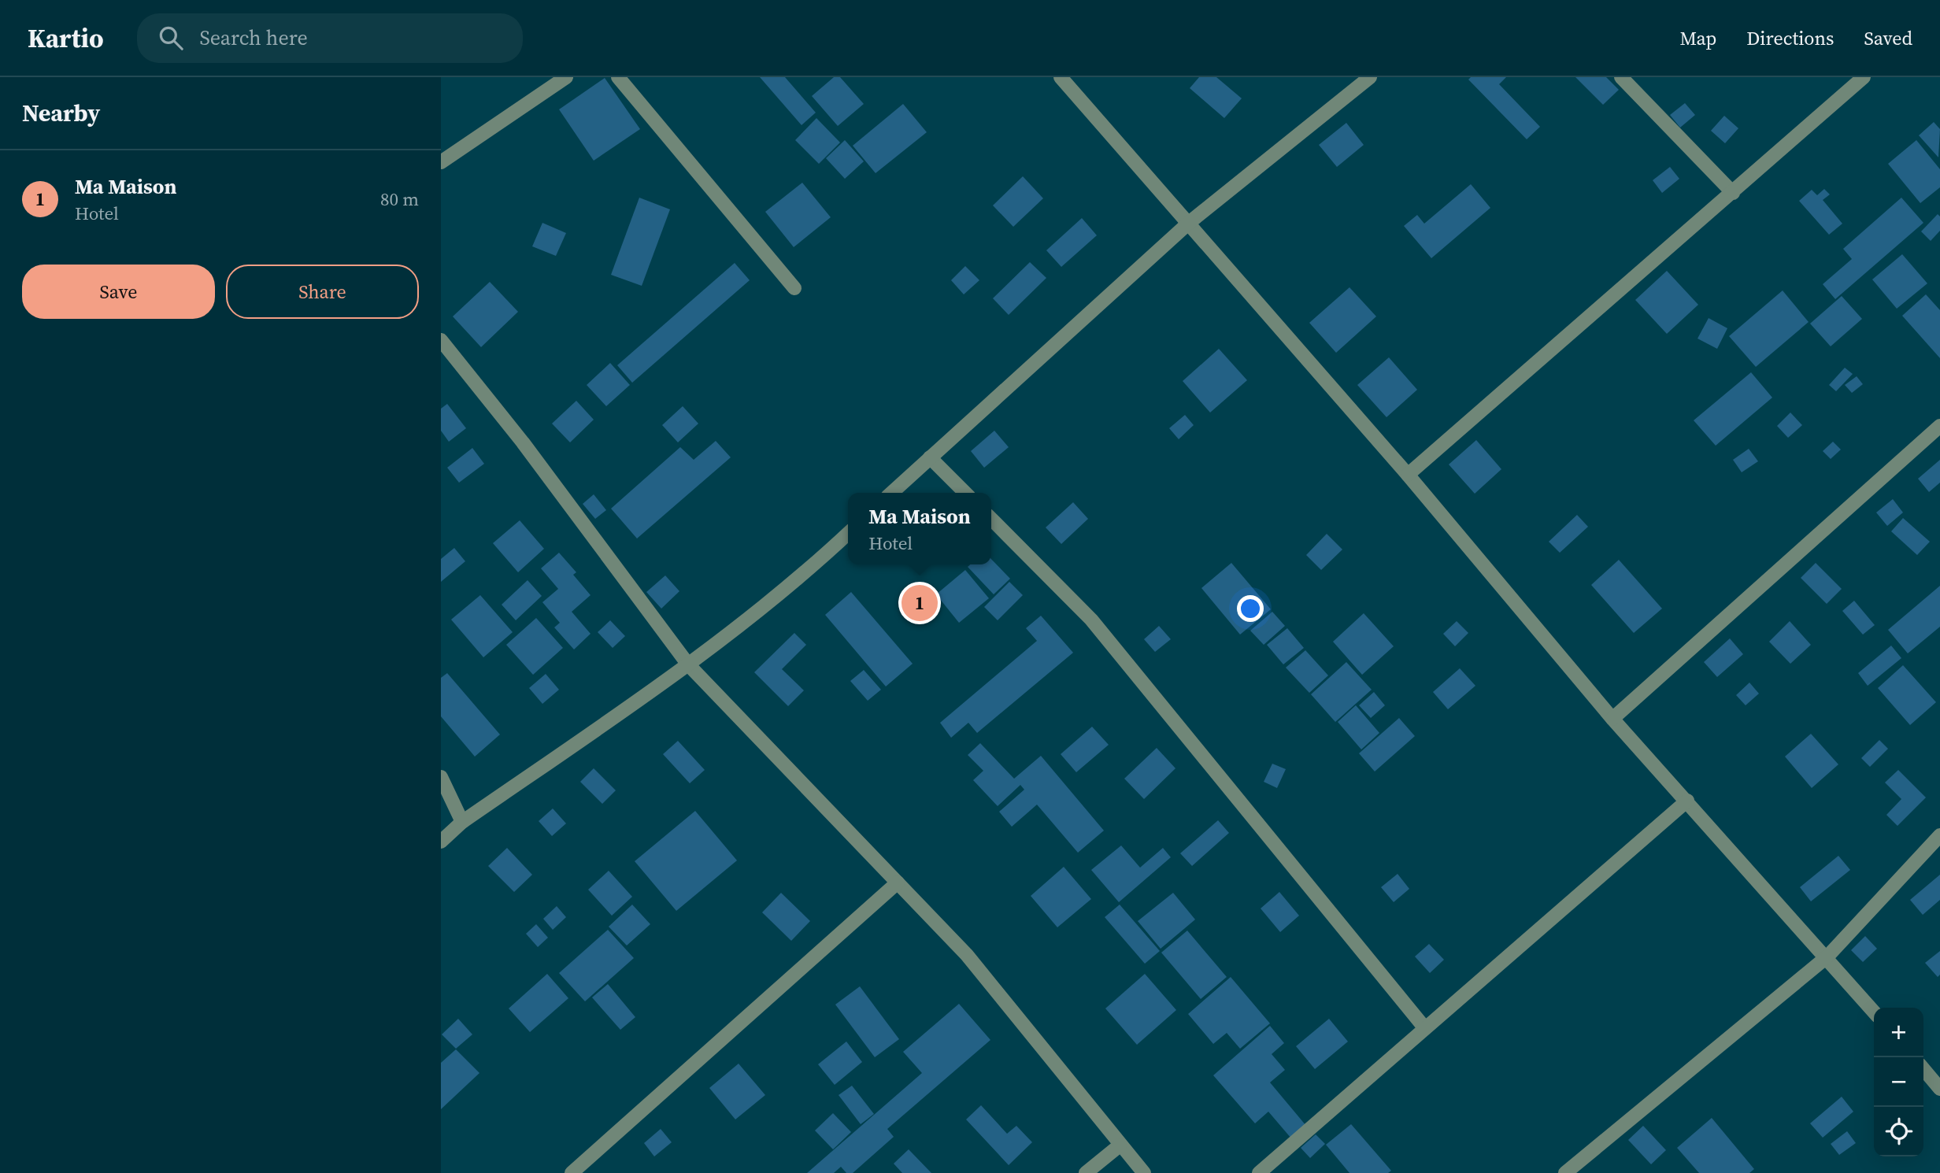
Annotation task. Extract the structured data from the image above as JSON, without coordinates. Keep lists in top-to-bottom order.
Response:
{
  "page": {
    "header": "Kartio",
    "search": "Search here",
    "nav": ["Map", "Directions", "Saved"],
    "heading": "Nearby",
    "list": [
      {
        "mark": "1",
        "name": "Ma Maison",
        "note": "Hotel",
        "value": "80 m"
      }
    ],
    "buttons": ["Save", "Share"],
    "popup": ["Ma Maison", "Hotel"],
    "pins": "1",
    "map_buttons": ["+", "−"]
  }
}
